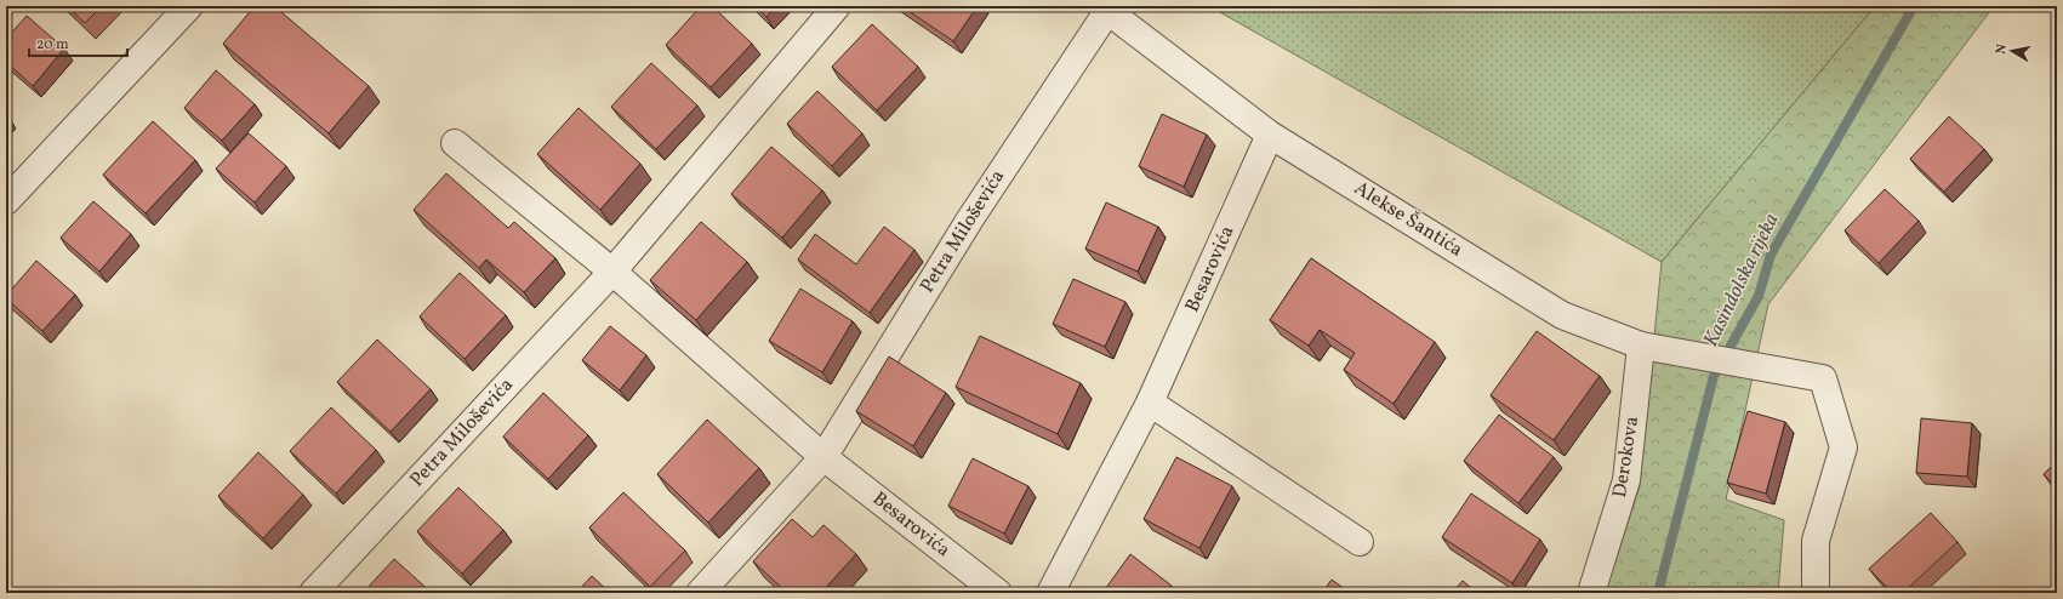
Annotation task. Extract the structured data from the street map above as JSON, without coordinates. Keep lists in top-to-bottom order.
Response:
{
  "streets": {
    "street": [
      "Alekse Šantića",
      "Petra Miloševića",
      "Besarovića",
      "Derokova"
    ]
  },
  "crossings": [
    ["Alekse Šantića", "Petra Miloševića"],
    ["Alekse Šantića", "Besarovića"],
    ["Alekse Šantića", "Derokova"],
    ["Petra Miloševića", "Besarovića"]
  ],
  "water": ["Kasindolska rijeka"],
  "scale_bar": "20 m",
  "north": "left"
}
